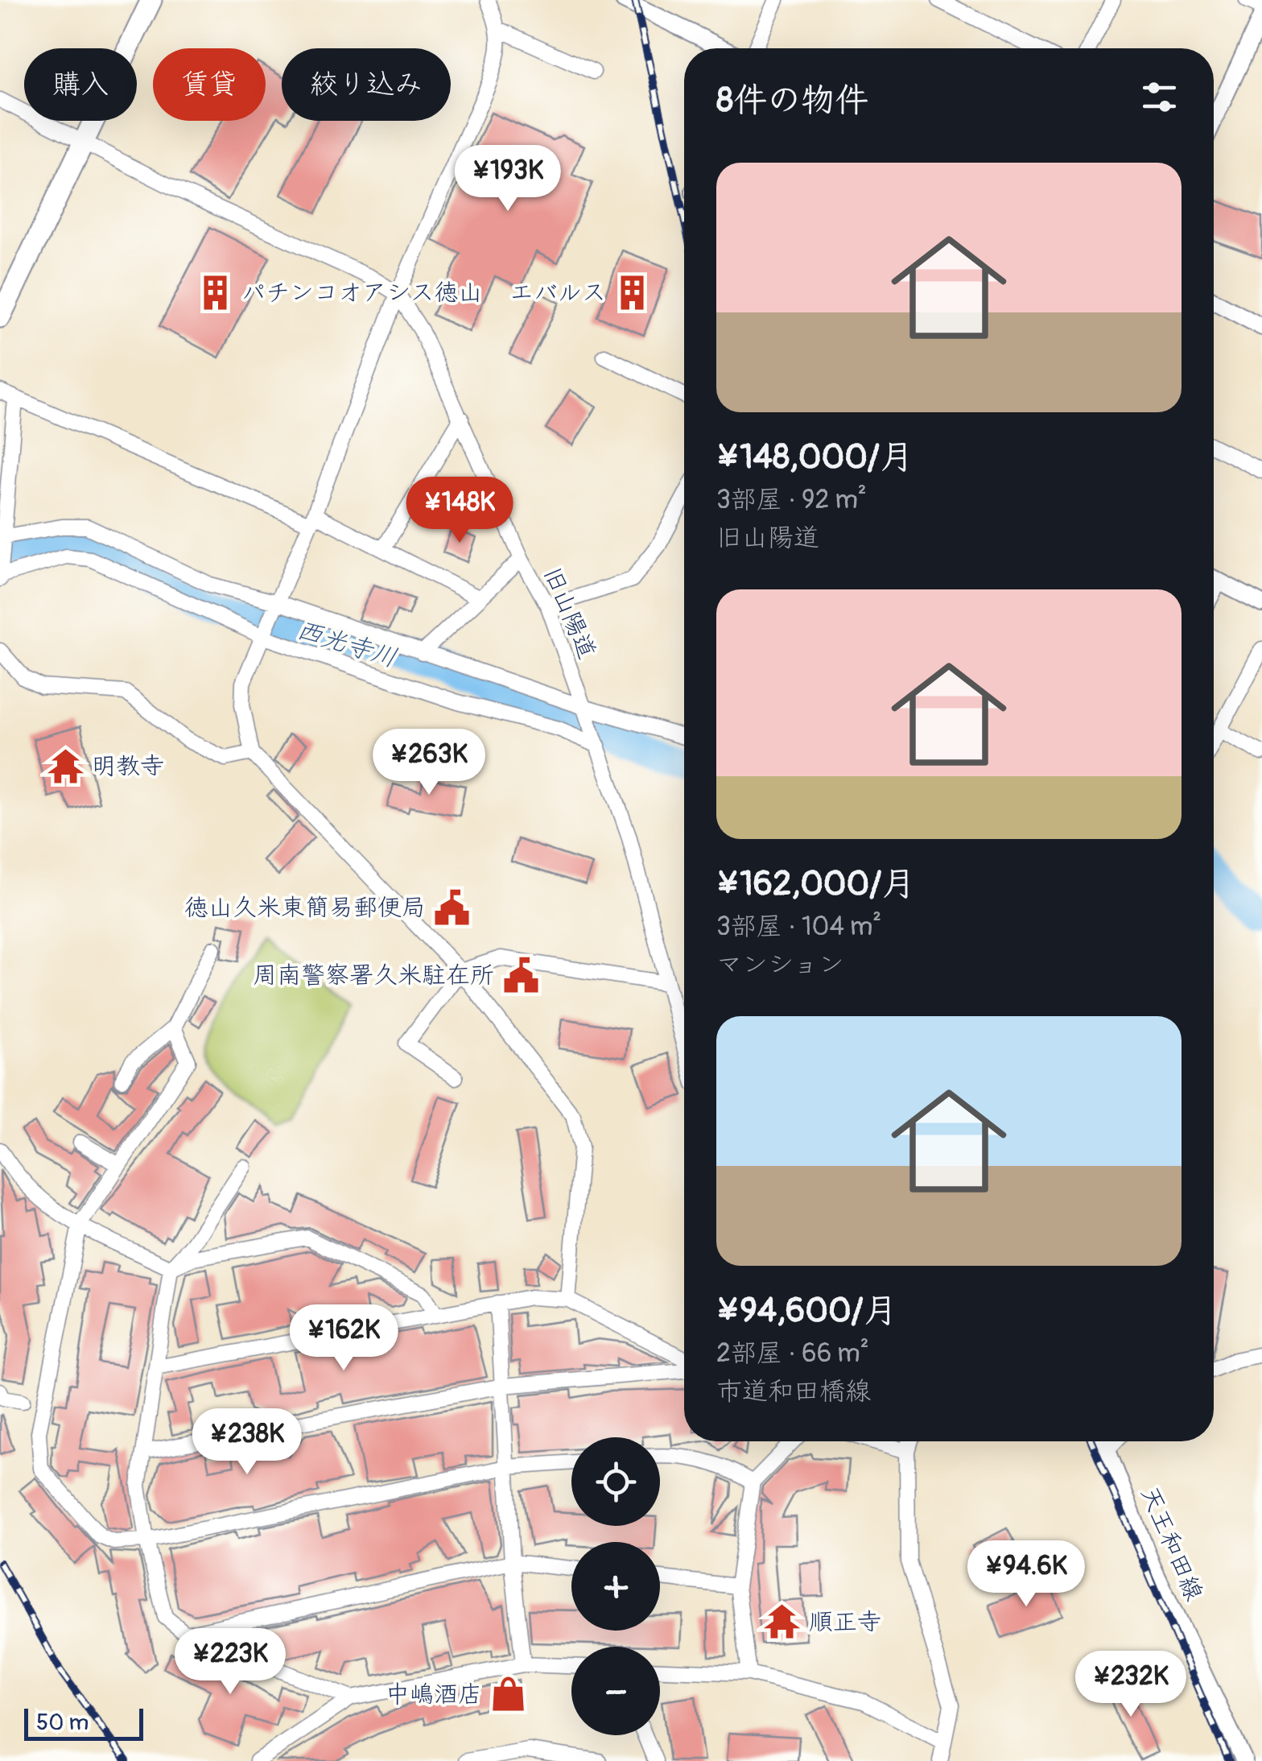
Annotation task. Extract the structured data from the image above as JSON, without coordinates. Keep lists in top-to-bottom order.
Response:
{
  "streets": {
    "street": ["旧山陽道", "天王和田線"]
  },
  "water": ["西光寺川"],
  "places": {
    "building": ["パチンコオアシス徳山", "エバルス"],
    "temple": ["明教寺", "順正寺"],
    "public building": ["徳山久米東簡易郵便局", "周南警察署久米駐在所"],
    "shop": ["中嶋酒店"]
  },
  "scale_bar": "50 m",
  "page": {
    "chip": ["購入", "賃貸", "絞り込み"],
    "heading": "8件の物件",
    "price": [
      "¥193K",
      "¥148K",
      "¥263K",
      "¥162K",
      "¥238K",
      "¥94.6K",
      "¥223K",
      "¥232K"
    ],
    "list": [
      {
        "name": "¥148,000/月",
        "note": "3部屋 · 92 m² · 旧山陽道"
      },
      {
        "name": "¥162,000/月",
        "note": "3部屋 · 104 m² · マンション"
      },
      {
        "name": "¥94,600/月",
        "note": "2部屋 · 66 m² · 市道和田橋線"
      }
    ],
    "map_buttons": ["+", "−"],
    "scale": "50 m"
  }
}
